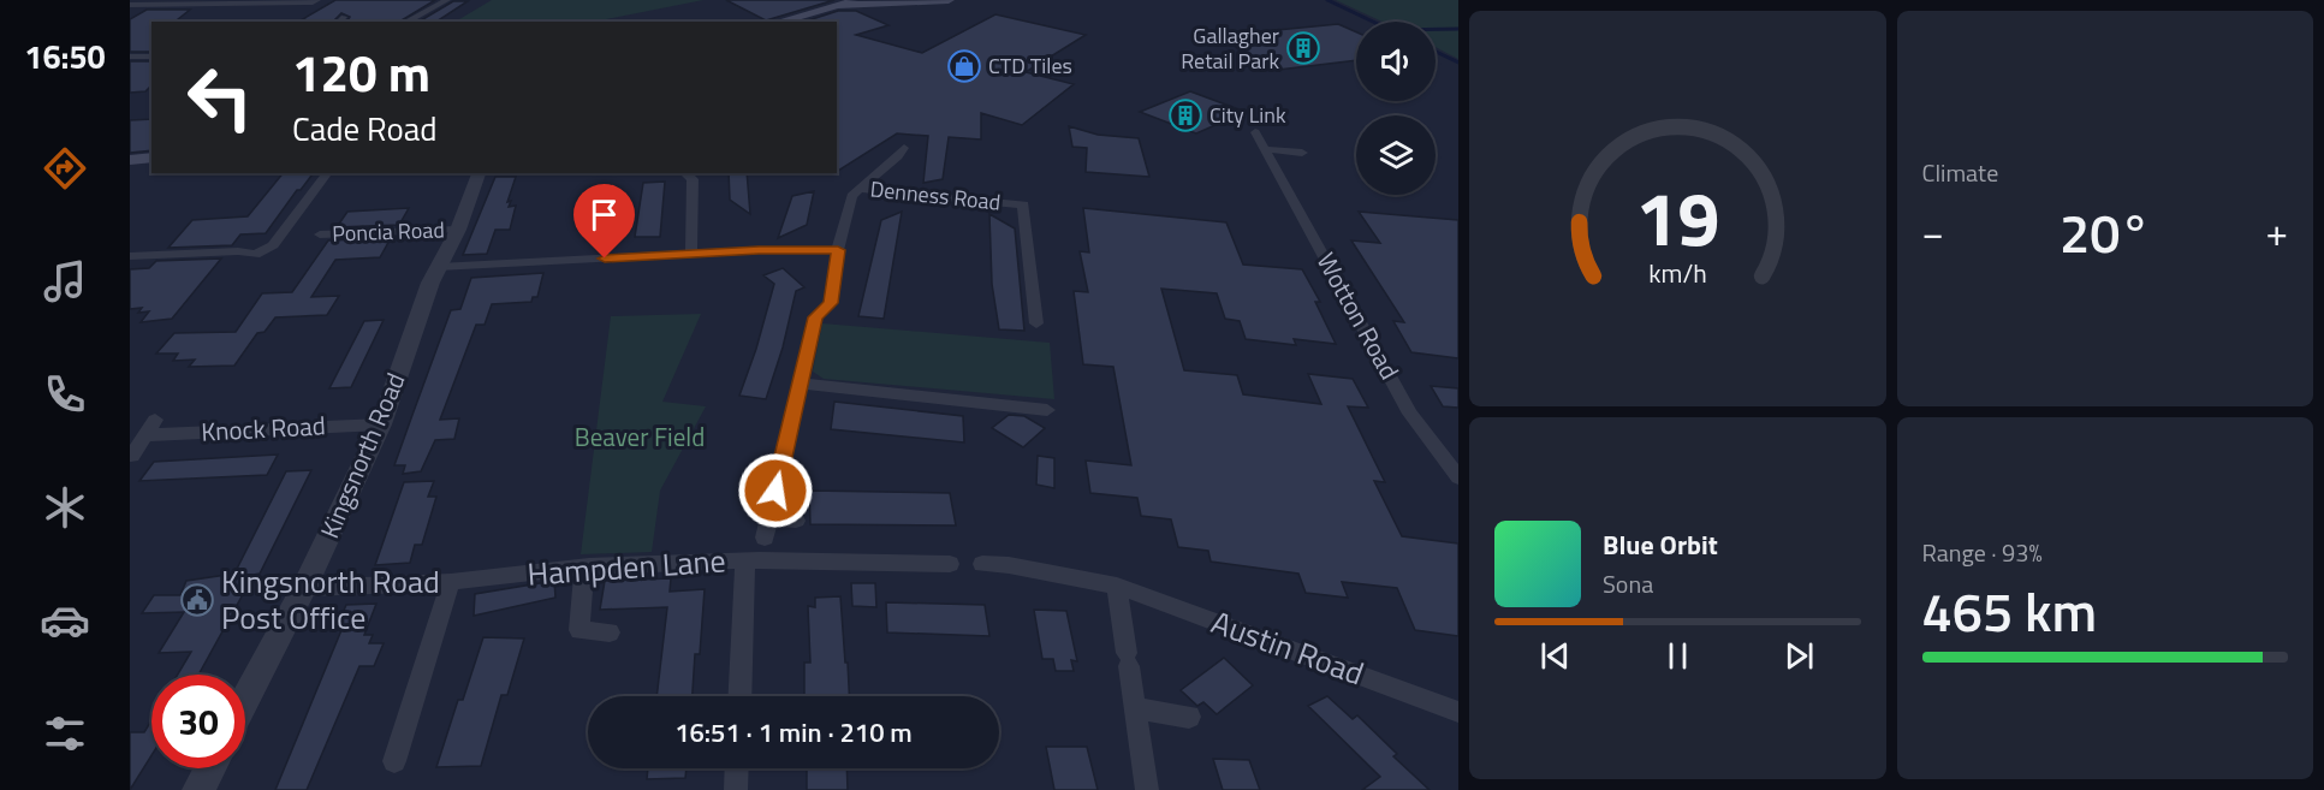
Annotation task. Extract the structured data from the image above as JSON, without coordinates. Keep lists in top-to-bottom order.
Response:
{
  "streets": {
    "street": [
      "Denness Road",
      "Poncia Road",
      "Wotton Road",
      "Knock Road",
      "Kingsnorth Road",
      "Hampden Lane",
      "Austin Road"
    ]
  },
  "crossings": [
    ["Poncia Road", "Kingsnorth Road"],
    ["Knock Road", "Kingsnorth Road"],
    ["Kingsnorth Road", "Hampden Lane"]
  ],
  "parks": ["Beaver Field"],
  "places": {
    "building": ["Gallagher Retail Park", "City Link"],
    "shop": ["CTD Tiles"],
    "public building": ["Kingsnorth Road Post Office"]
  },
  "page": {
    "tabs": "16:50",
    "tile": [
      "Climate",
      ["Range · 93%", "465 km"]
    ],
    "turn": ["120 m", "Cade Road"],
    "heat": ["−", "20°", "+"],
    "song": ["Blue Orbit", "Sona"],
    "limit": "30",
    "trip": "16:51 · 1 min · 210 m",
    "gauge": ["19", "km/h"]
  }
}
